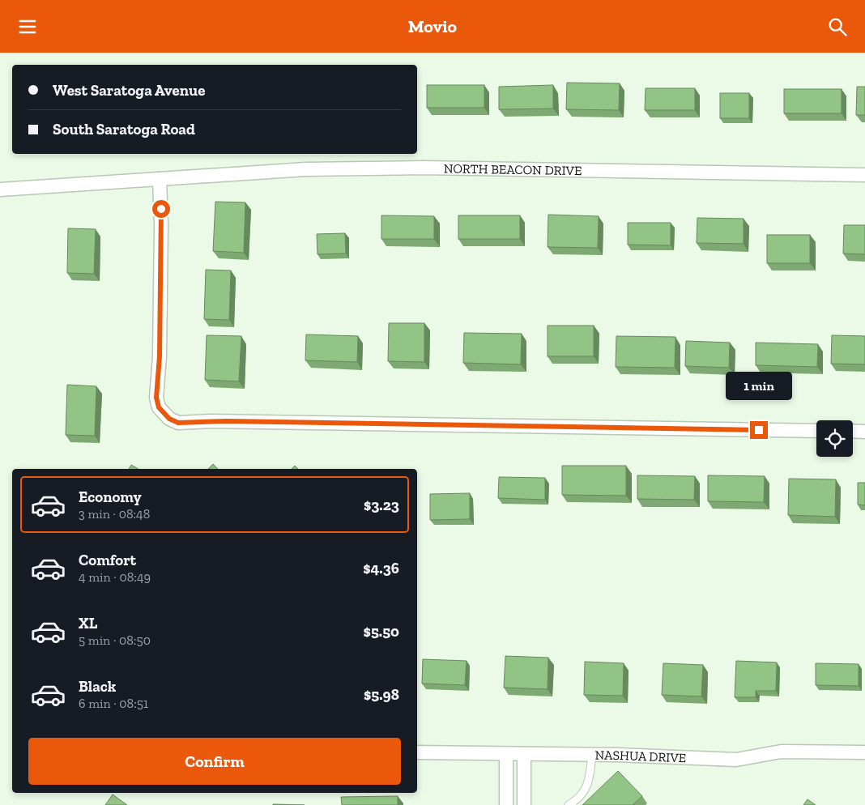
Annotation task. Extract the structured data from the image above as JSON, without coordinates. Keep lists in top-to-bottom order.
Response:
{
  "streets": {
    "street": ["NORTH BEACON DRIVE", "NASHUA DRIVE"]
  },
  "page": {
    "header": "Movio",
    "banner": ["West Saratoga Avenue", "South Saratoga Road"],
    "bubble": "1 min",
    "list": [
      {
        "name": "Economy",
        "note": "3 min · 08:48",
        "value": "$3.23"
      },
      {
        "name": "Comfort",
        "note": "4 min · 08:49",
        "value": "$4.36"
      },
      {
        "name": "XL",
        "note": "5 min · 08:50",
        "value": "$5.50"
      },
      {
        "name": "Black",
        "note": "6 min · 08:51",
        "value": "$5.98"
      }
    ],
    "buttons": "Confirm"
  }
}
